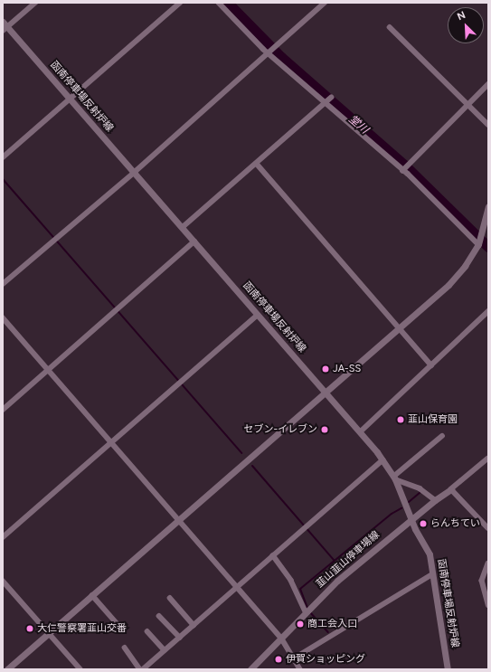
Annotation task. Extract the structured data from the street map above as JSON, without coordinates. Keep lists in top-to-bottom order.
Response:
{
  "streets": {
    "main road": ["函南停車場反射炉線", "韮山韮山停車場線"]
  },
  "crossings": [
    ["函南停車場反射炉線", "韮山韮山停車場線"]
  ],
  "water": ["堂川"],
  "places": [
    "JA-SS",
    "韮山保育園",
    "セブン-イレブン",
    "らんちてい",
    "商工会入口",
    "大仁警察署韮山交番",
    "伊賀ショッピング"
  ],
  "north": "top left"
}
